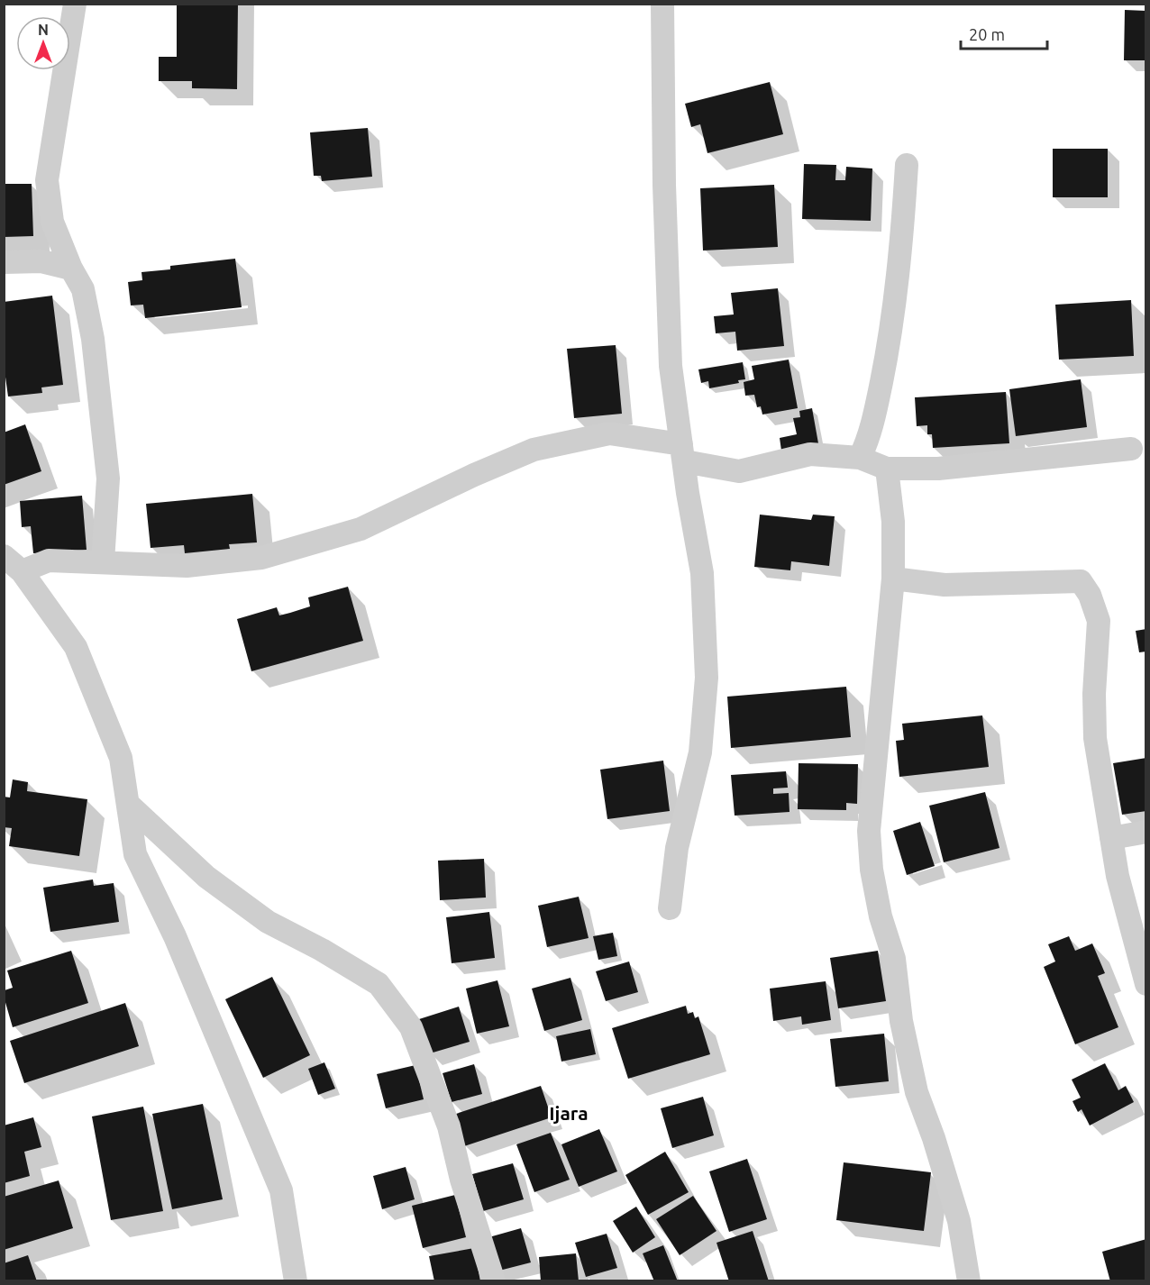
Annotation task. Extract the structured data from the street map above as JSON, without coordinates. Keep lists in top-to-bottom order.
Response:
{
  "districts": ["Ijara"],
  "scale_bar": "20 m",
  "north": "top"
}
